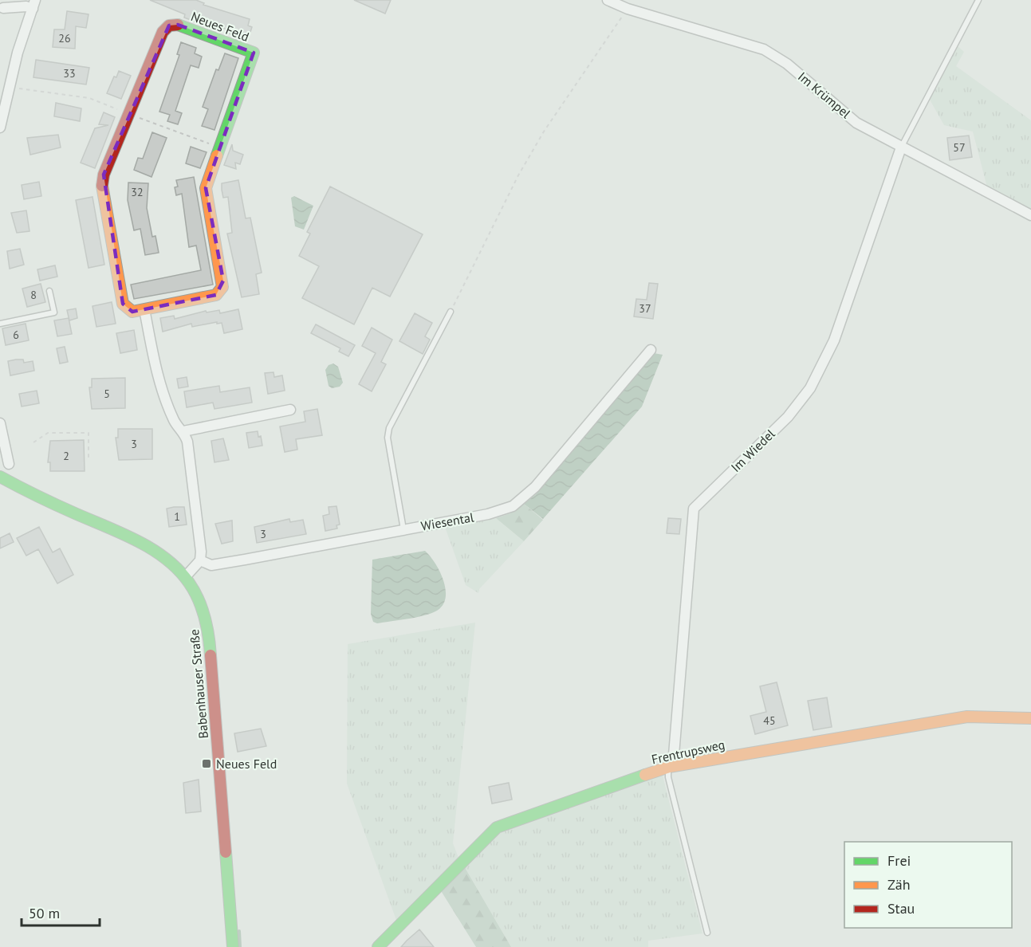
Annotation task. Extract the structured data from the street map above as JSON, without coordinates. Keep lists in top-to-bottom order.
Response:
{
  "streets": {
    "street": [
      "Neues Feld",
      "Im Krümpel",
      "Im Wiedel",
      "Wiesental",
      "Babenhauser Straße",
      "Frentrupsweg"
    ]
  },
  "crossings": [
    ["Im Krümpel", "Im Wiedel"],
    ["Im Wiedel", "Frentrupsweg"]
  ],
  "places": {
    "transit": ["Neues Feld"]
  },
  "house_numbers": [
    "26",
    "33",
    "57",
    "32",
    "8",
    "37",
    "6",
    "5",
    "3",
    "2",
    "1",
    "3",
    "45"
  ],
  "legend": ["Frei", "Zäh", "Stau"],
  "scale_bar": "50 m"
}
